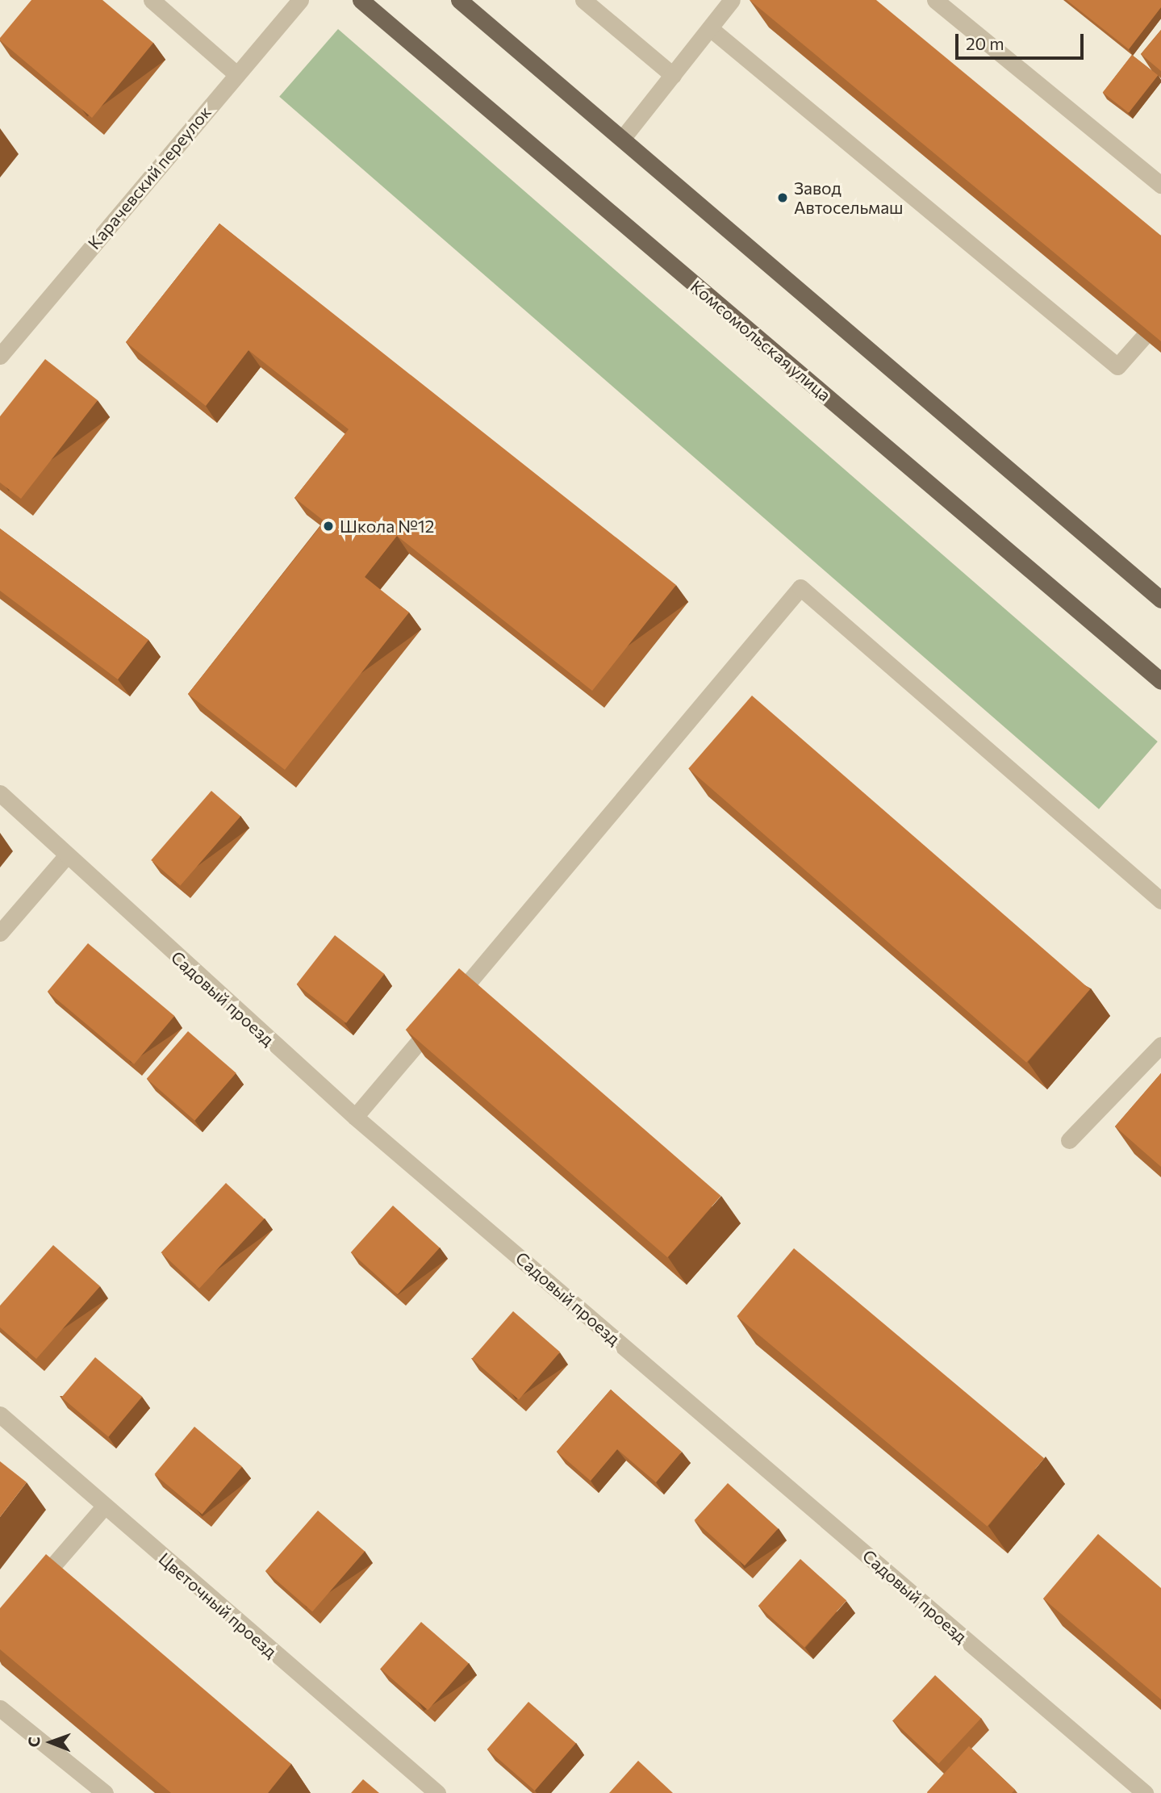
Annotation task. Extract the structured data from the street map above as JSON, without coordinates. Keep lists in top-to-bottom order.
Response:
{
  "streets": {
    "main road": ["Комсомольская улица"],
    "street": ["Карачевский переулок", "Садовый проезд", "Цветочный проезд"]
  },
  "places": ["Завод Автосельмаш", "Школа №12"],
  "scale_bar": "20 m",
  "north": "left"
}
